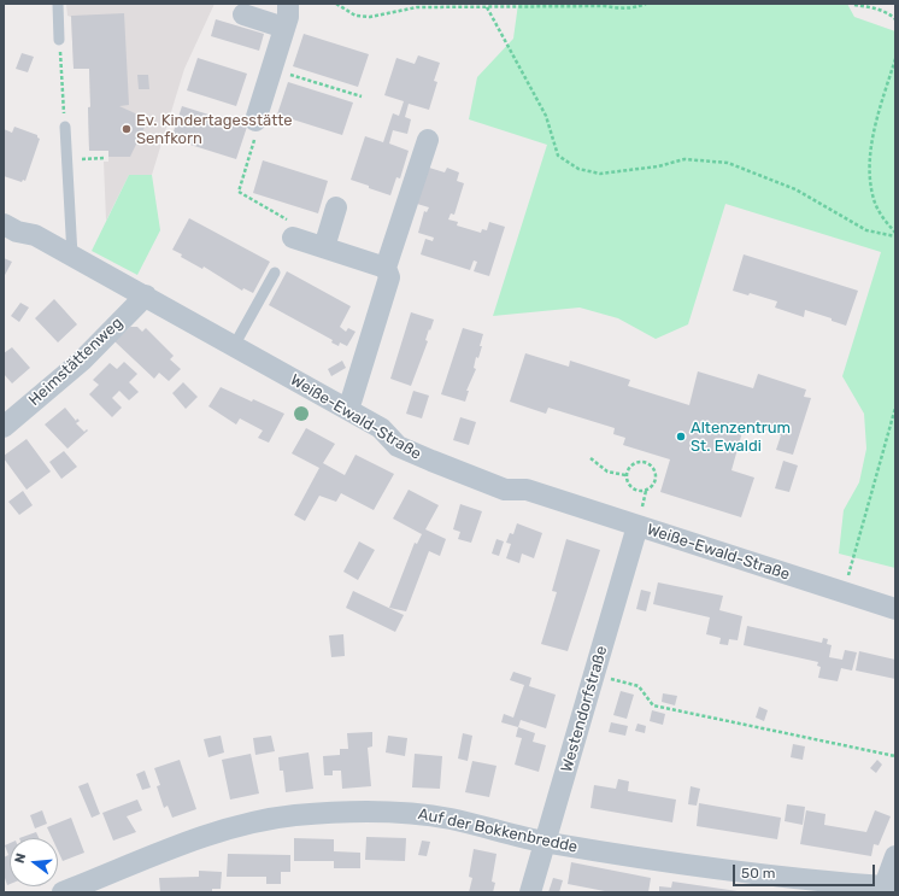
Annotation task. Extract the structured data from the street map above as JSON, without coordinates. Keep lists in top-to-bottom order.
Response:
{
  "streets": {
    "street": [
      "Heimstättenweg",
      "Weiße-Ewald-Straße",
      "Westendorfstraße",
      "Auf der Bokkenbredde"
    ]
  },
  "crossings": [
    ["Heimstättenweg", "Weiße-Ewald-Straße"],
    ["Weiße-Ewald-Straße", "Westendorfstraße"],
    ["Westendorfstraße", "Auf der Bokkenbredde"]
  ],
  "places": ["Ev. Kindertagesstätte Senfkorn", "Altenzentrum St. Ewaldi"],
  "scale_bar": "50 m",
  "north": "left"
}
